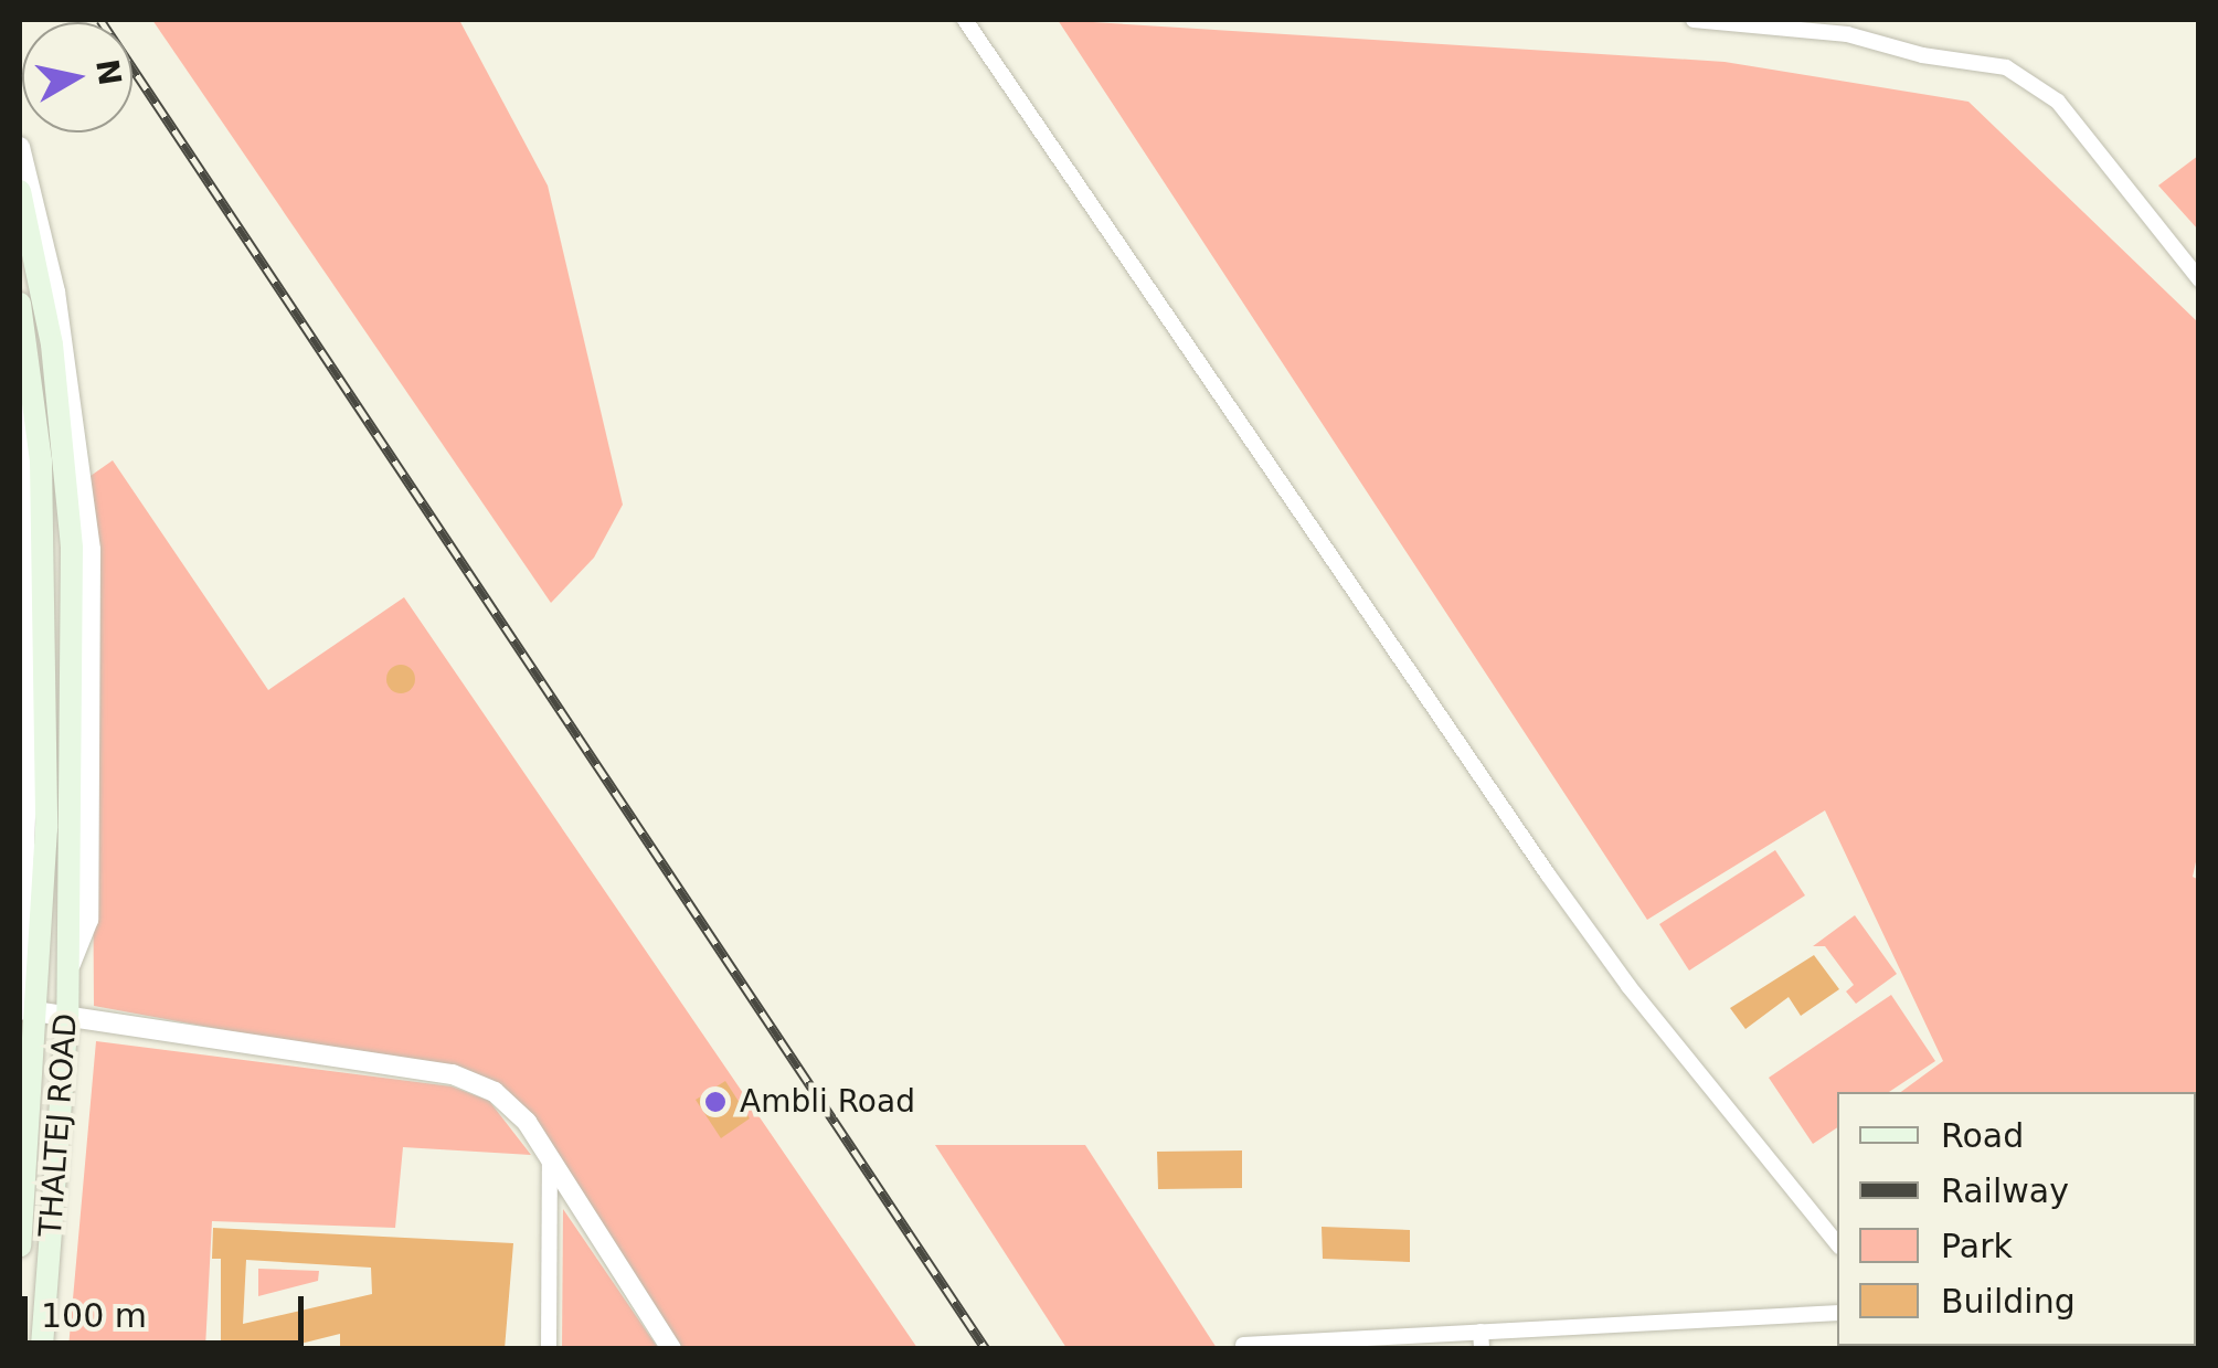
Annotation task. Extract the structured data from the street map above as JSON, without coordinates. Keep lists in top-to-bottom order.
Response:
{
  "streets": {
    "main road": ["THALTEJ ROAD"]
  },
  "places": ["Ambli Road"],
  "legend": [
    "Road",
    "Railway",
    "Park",
    "Building"
  ],
  "scale_bar": "100 m",
  "north": "right"
}
